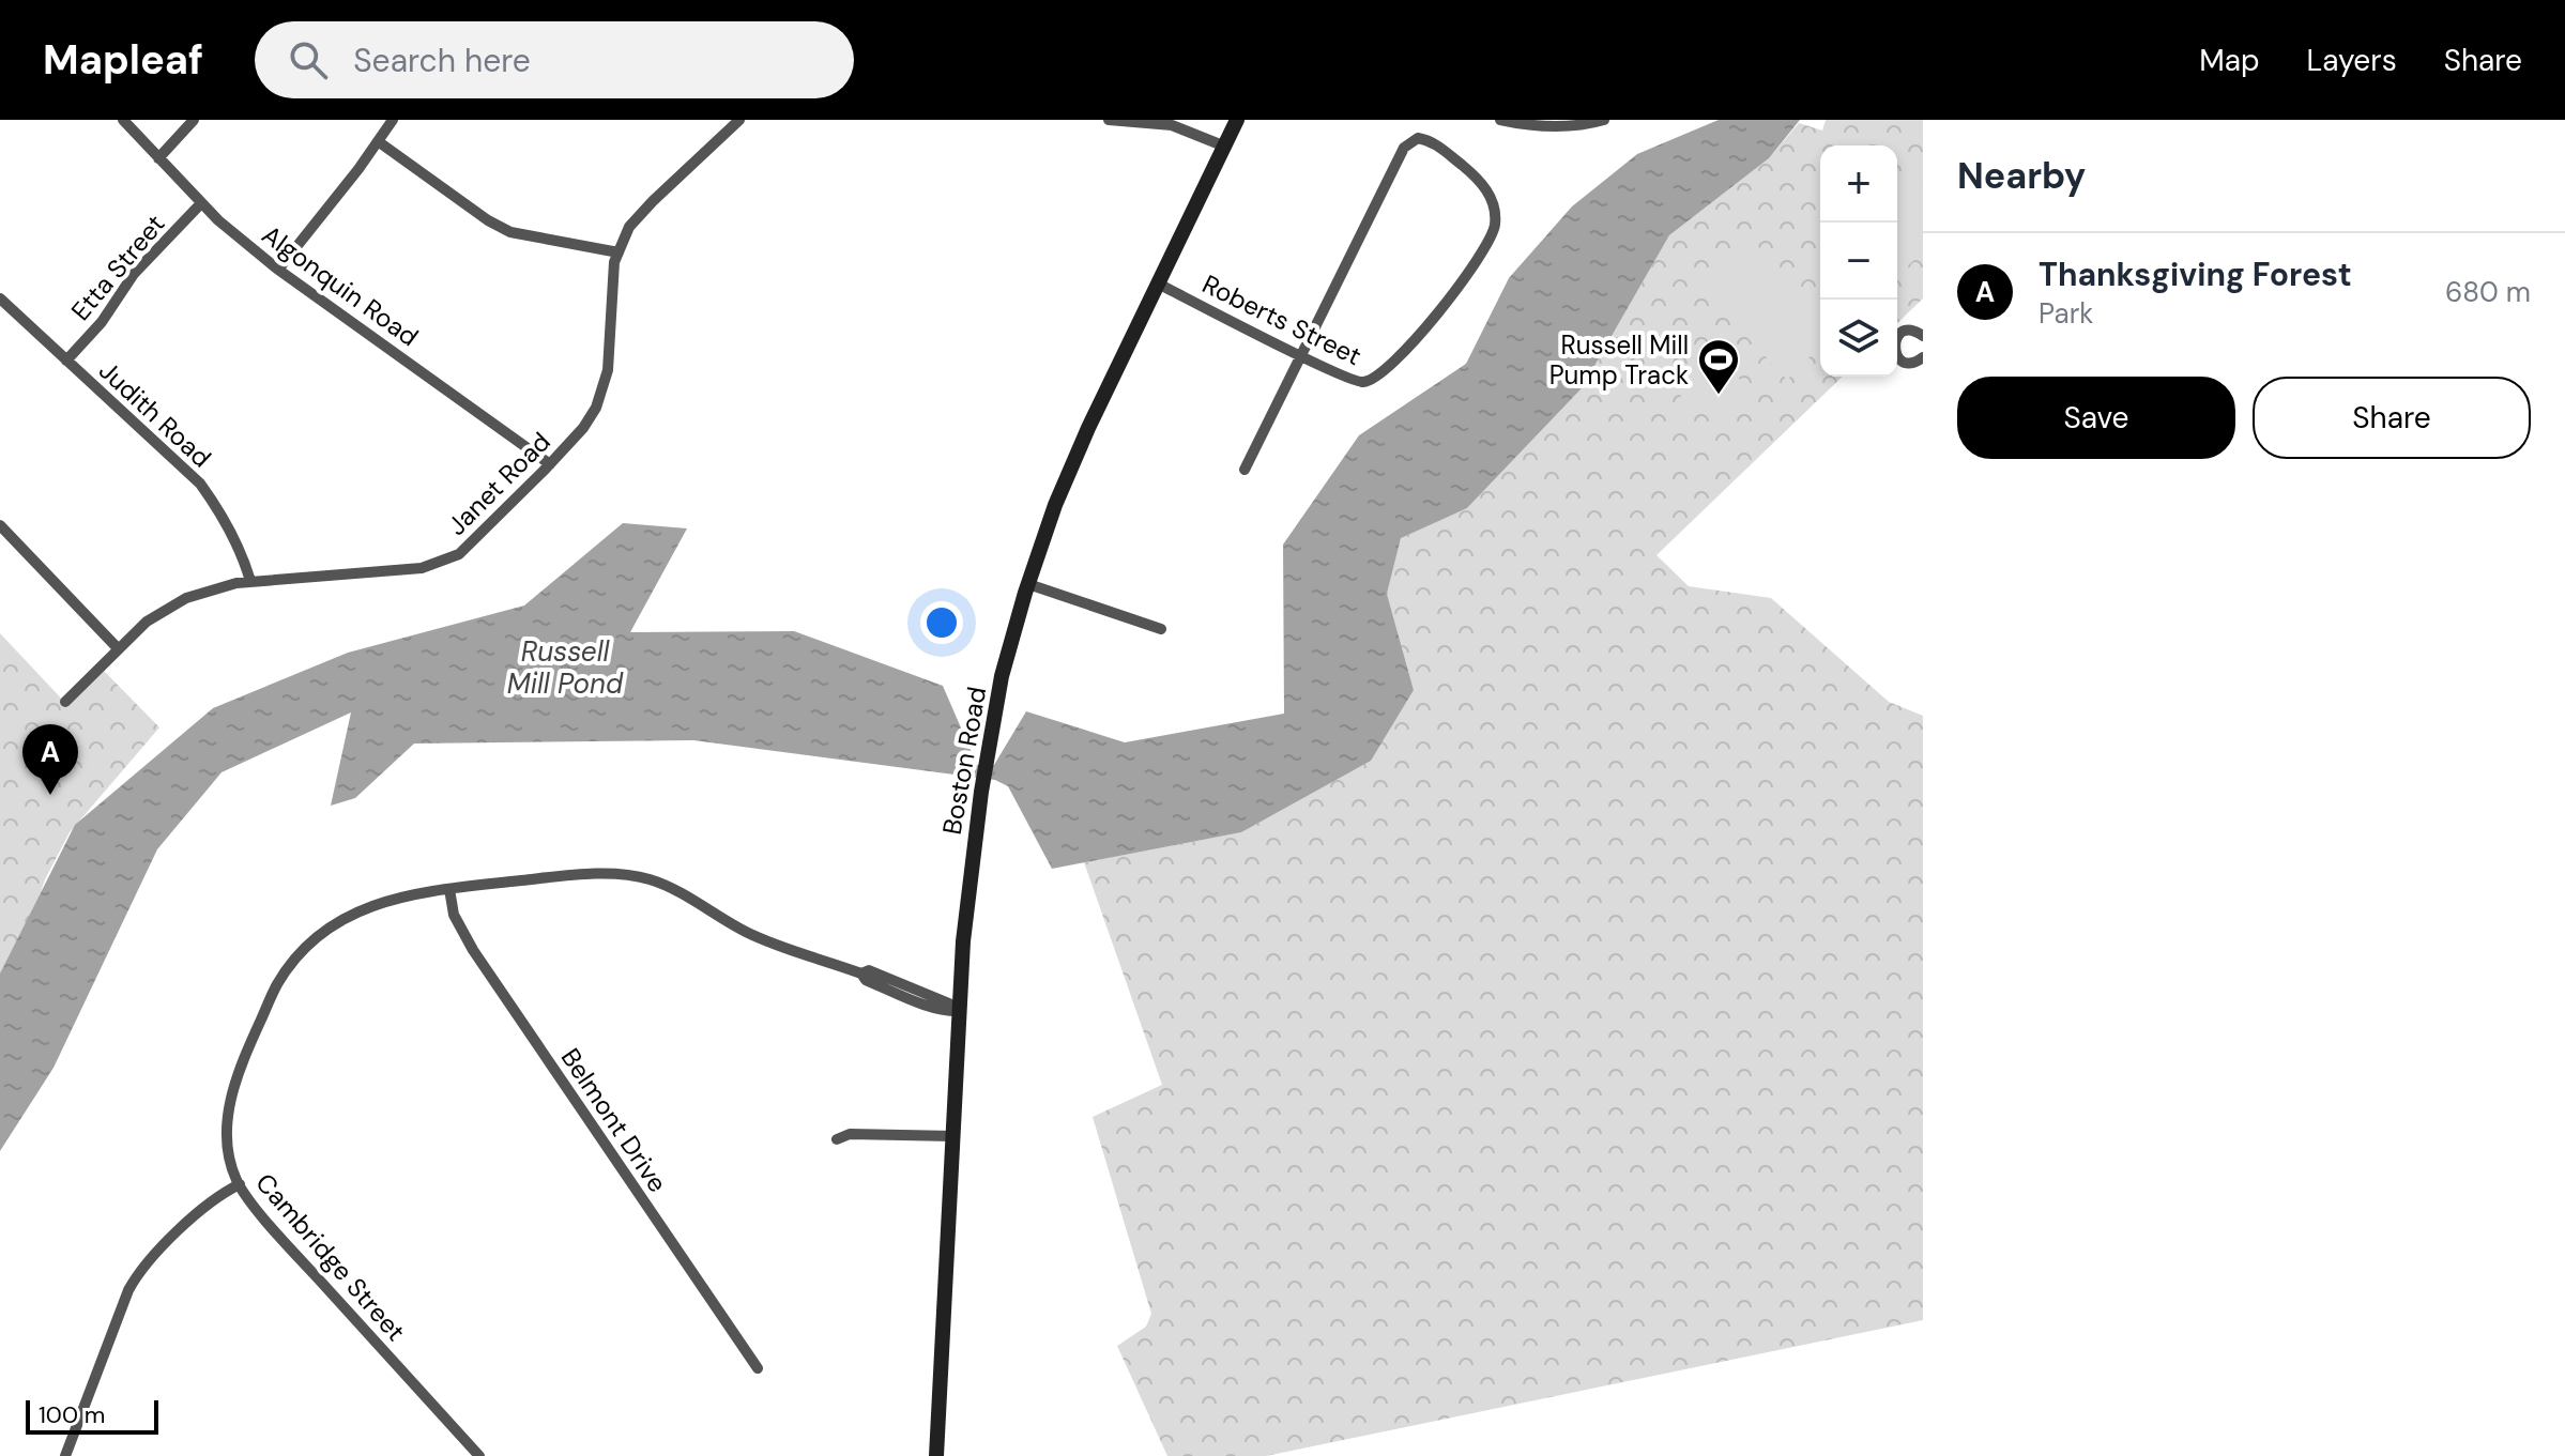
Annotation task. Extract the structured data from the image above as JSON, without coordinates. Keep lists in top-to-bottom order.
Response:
{
  "streets": {
    "main road": ["Boston Road"],
    "street": [
      "Etta Street",
      "Algonquin Road",
      "Roberts Street",
      "Judith Road",
      "Janet Road",
      "Belmont Drive",
      "Cambridge Street"
    ]
  },
  "crossings": [
    ["Etta Street", "Algonquin Road"],
    ["Etta Street", "Judith Road"],
    ["Algonquin Road", "Janet Road"],
    ["Roberts Street", "Boston Road"],
    ["Judith Road", "Janet Road"],
    ["Boston Road", "Cambridge Street"],
    ["Belmont Drive", "Cambridge Street"]
  ],
  "water": ["Russell Mill Pond"],
  "places": {
    "sports": ["Russell Mill Pump Track"]
  },
  "scale_bar": "100 m",
  "page": {
    "header": "Mapleaf",
    "search": "Search here",
    "nav": ["Map", "Layers", "Share"],
    "heading": "Nearby",
    "map_buttons": ["+", "−"],
    "list": [
      {
        "mark": "A",
        "name": "Thanksgiving Forest",
        "note": "Park",
        "value": "680 m"
      }
    ],
    "buttons": ["Save", "Share"],
    "pins": "A",
    "scale": "100 m"
  }
}
